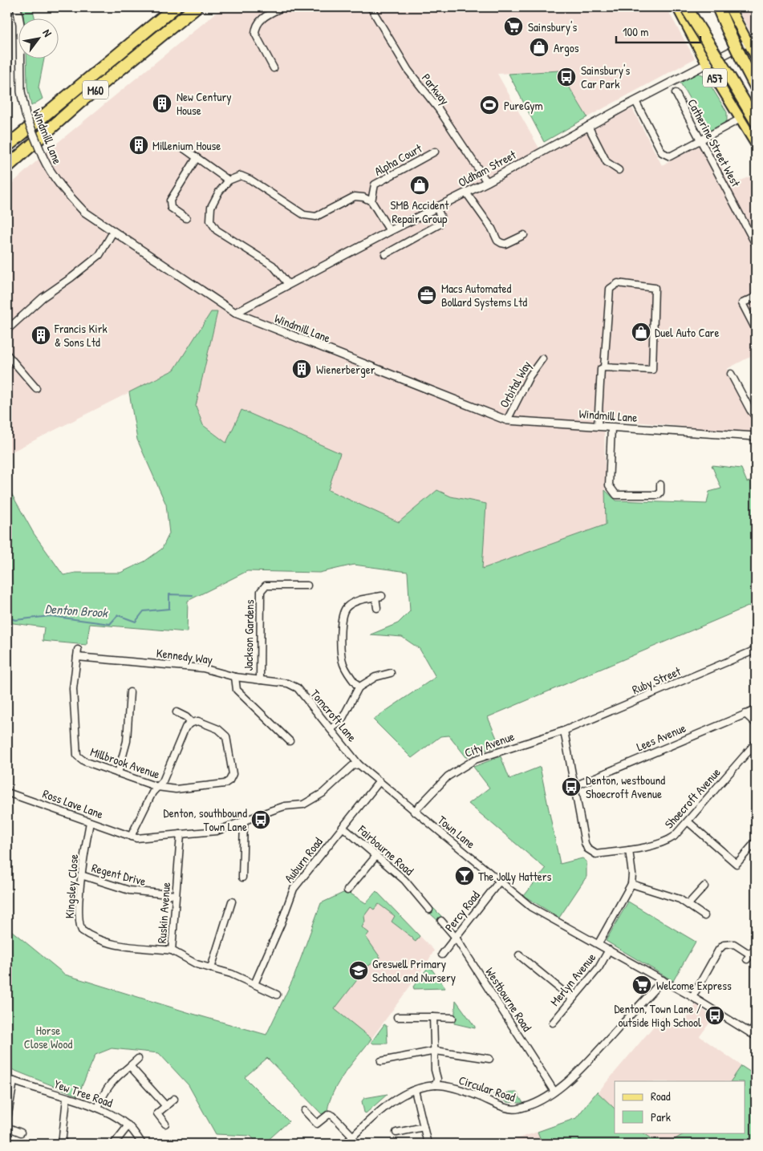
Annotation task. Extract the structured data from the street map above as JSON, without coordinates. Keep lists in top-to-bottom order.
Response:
{
  "streets": {
    "highway": ["M60"],
    "main road": ["A57"],
    "street": [
      "Parkway",
      "Windmill Lane",
      "Catherine Street West",
      "Alpha Court",
      "Oldham Street",
      "Orbital Way",
      "Jackson Gardens",
      "Kennedy Way",
      "Ruby Street",
      "Tomcroft Lane",
      "Lees Avenue",
      "City Avenue",
      "Millbrook Avenue",
      "Shoecroft Avenue",
      "Ross Lave Lane",
      "Town Lane",
      "Fairbourne Road",
      "Auburn Road",
      "Regent Drive",
      "Kingsley Close",
      "Percy Road",
      "Ruskin Avenue",
      "Merlyn Avenue",
      "Westbourne Road",
      "Circular Road",
      "Yew Tree Road"
    ]
  },
  "crossings": [
    ["A57", "Oldham Street"],
    ["Parkway", "Oldham Street"],
    ["Windmill Lane", "Oldham Street"],
    ["Windmill Lane", "Orbital Way"],
    ["Jackson Gardens", "Kennedy Way"],
    ["Kennedy Way", "Tomcroft Lane"],
    ["Kennedy Way", "Millbrook Avenue"],
    ["Ruby Street", "City Avenue"],
    ["Ruby Street", "Shoecroft Avenue"],
    ["Tomcroft Lane", "Town Lane"],
    ["Lees Avenue", "Shoecroft Avenue"],
    ["City Avenue", "Shoecroft Avenue"],
    ["City Avenue", "Town Lane"],
    ["Ross Lave Lane", "Kingsley Close"],
    ["Town Lane", "Auburn Road"],
    ["Town Lane", "Percy Road"],
    ["Town Lane", "Merlyn Avenue"],
    ["Town Lane", "Circular Road"],
    ["Fairbourne Road", "Auburn Road"],
    ["Auburn Road", "Ruskin Avenue"],
    ["Regent Drive", "Kingsley Close"],
    ["Regent Drive", "Ruskin Avenue"],
    ["Kingsley Close", "Ruskin Avenue"],
    ["Percy Road", "Westbourne Road"],
    ["Westbourne Road", "Circular Road"]
  ],
  "water": ["Denton Brook"],
  "parks": ["Horse Close Wood"],
  "places": {
    "supermarket": ["Sainsbury's", "Welcome Express"],
    "shop": ["Argos", "SMB Accident Repair Group", "Duel Auto Care"],
    "bus stop": [
      "Sainsbury's Car Park",
      "Denton, westbound Shoecroft Avenue",
      "Denton, southbound Town Lane",
      "Denton, Town Lane / outside High School"
    ],
    "building": [
      "New Century House",
      "Millenium House",
      "Francis Kirk & Sons Ltd",
      "Wienerberger"
    ],
    "sports": ["PureGym"],
    "office": ["Macs Automated Bollard Systems Ltd"],
    "bar": ["The Jolly Hatters"],
    "school or university": ["Greswell Primary School and Nursery"]
  },
  "legend": ["Road", "Park"],
  "scale_bar": "100 m",
  "north": "top right"
}
